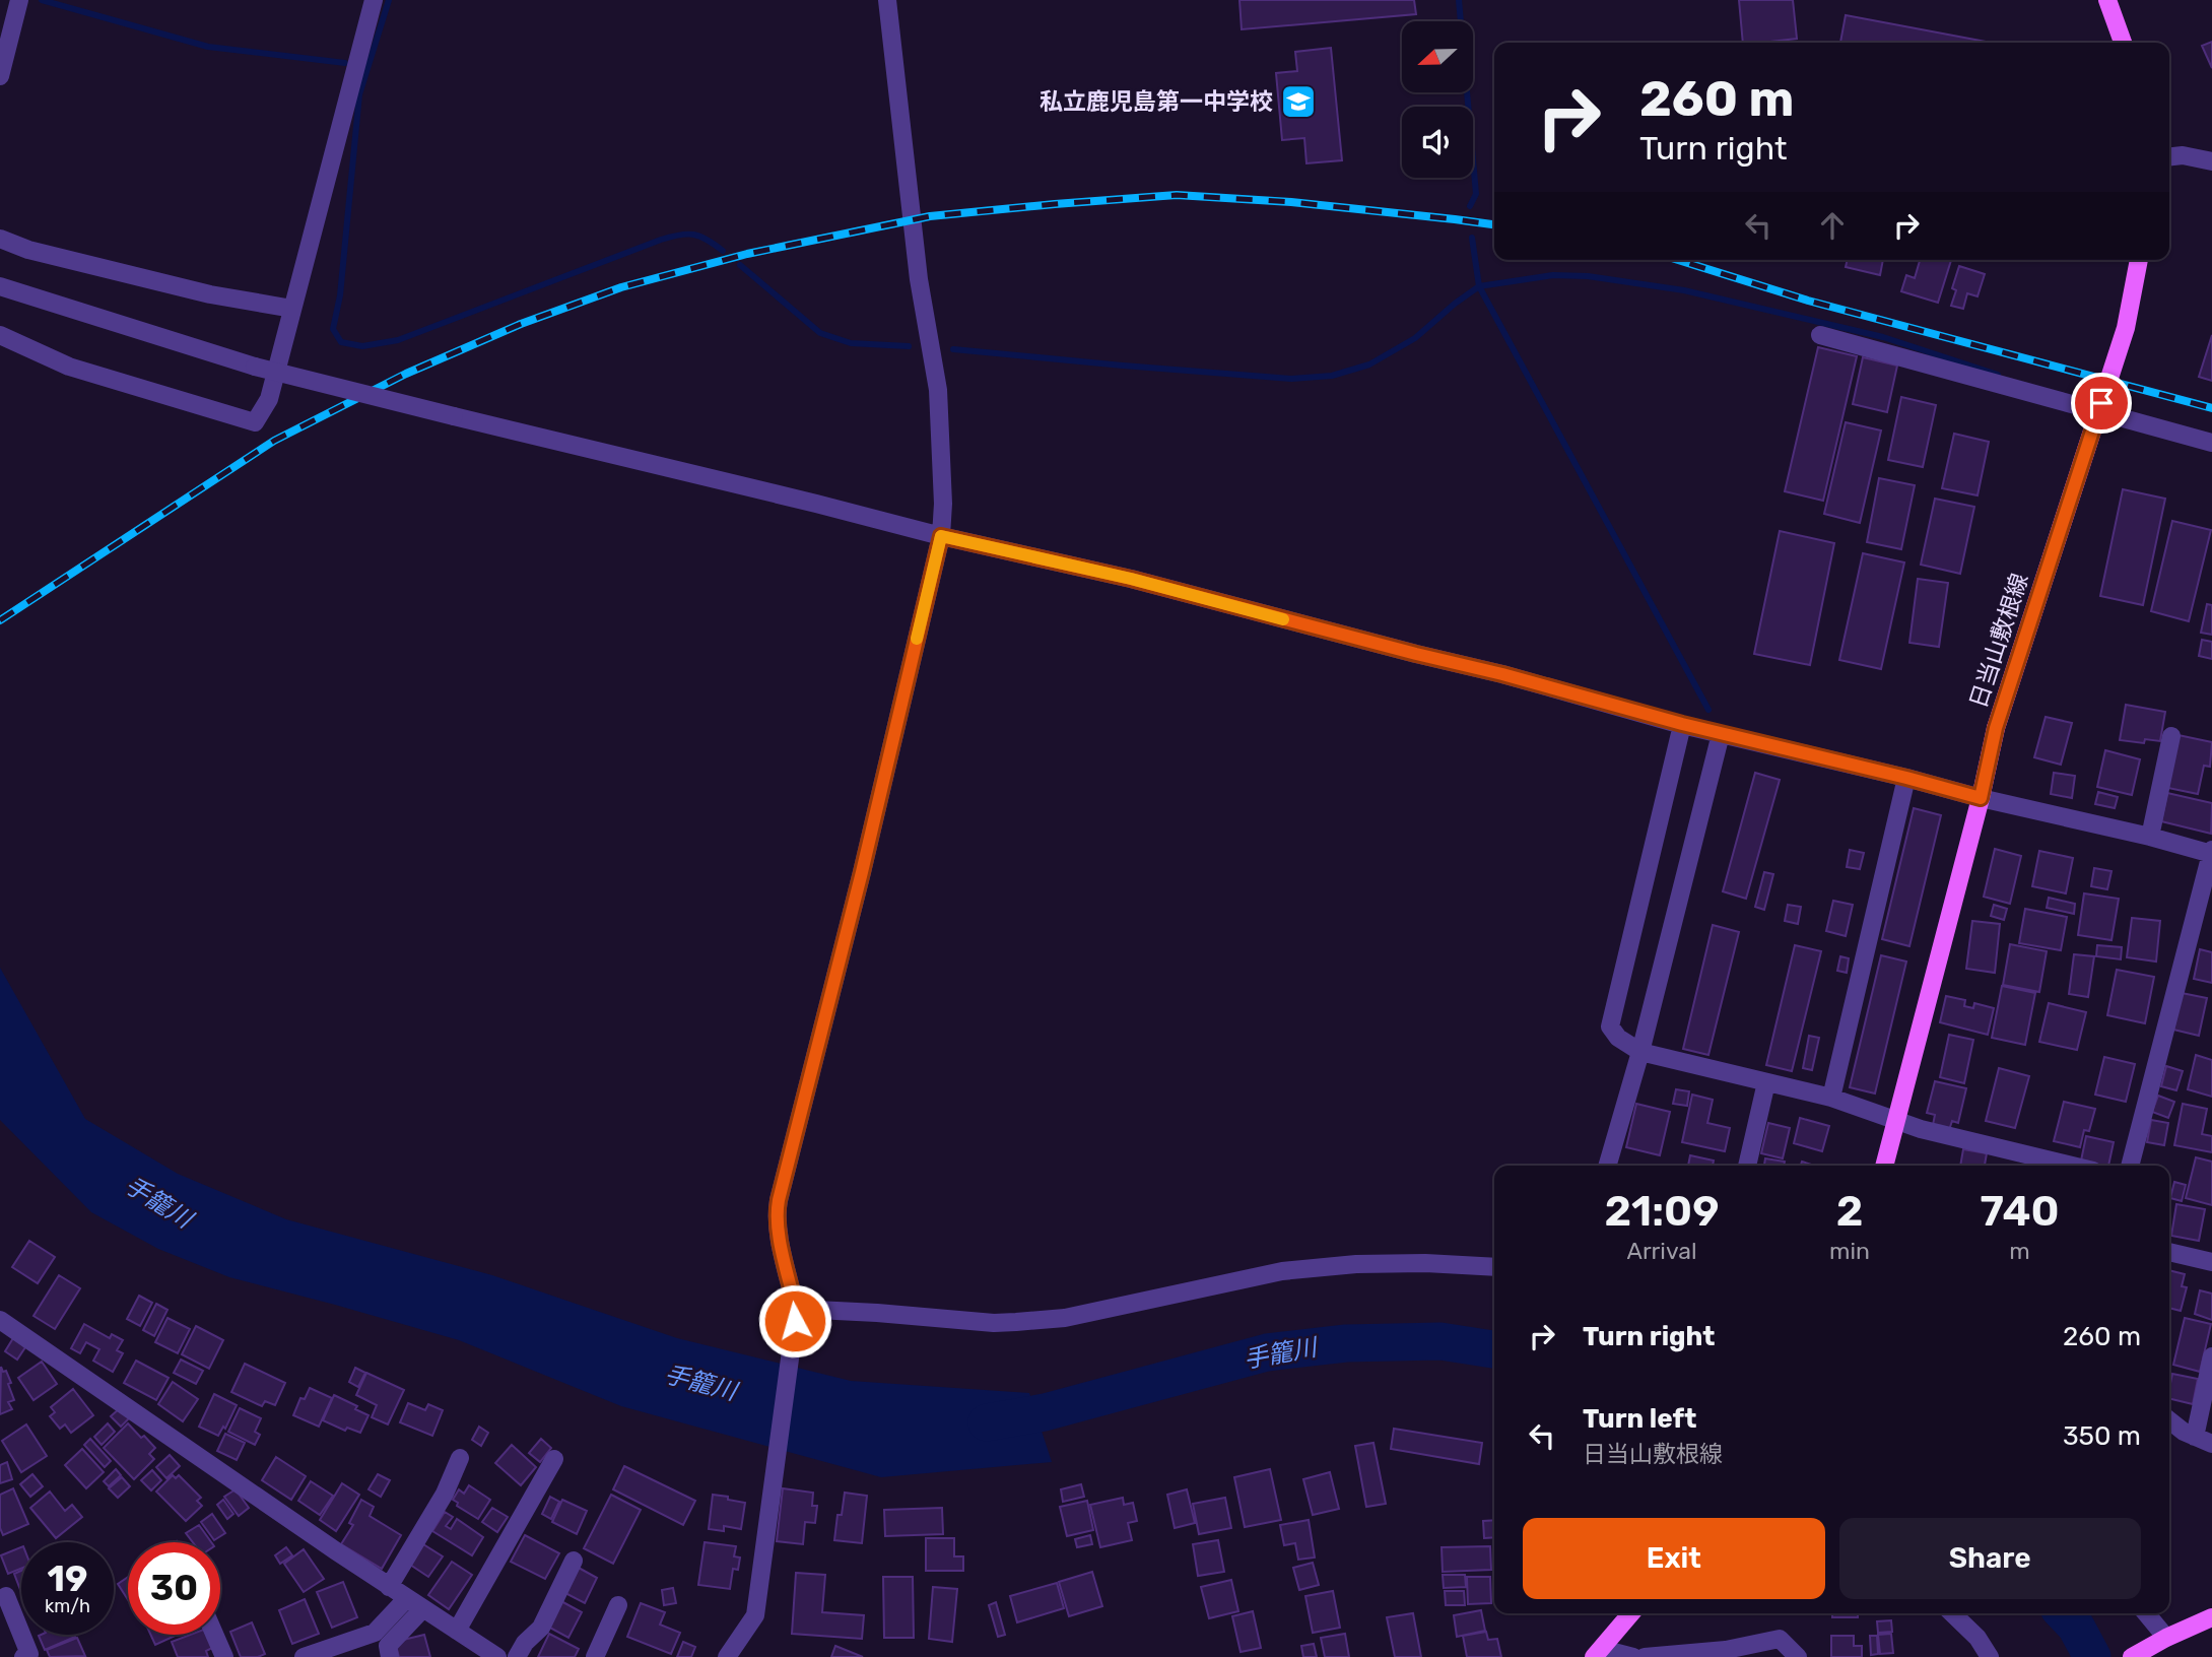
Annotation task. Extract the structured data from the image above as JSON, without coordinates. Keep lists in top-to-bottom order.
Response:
{
  "streets": {
    "main road": ["日当山敷根線"]
  },
  "water": ["手籠川"],
  "places": {
    "school or university": ["私立鹿児島第一中学校"]
  },
  "north": "left",
  "page": {
    "turn": ["260 m", "Turn right"],
    "eta": [
      "21:09",
      "Arrival",
      "2",
      "min",
      "740",
      "m"
    ],
    "list": [
      {
        "name": "Turn right",
        "value": "260 m"
      },
      {
        "name": "Turn left",
        "note": "日当山敷根線",
        "value": "350 m"
      }
    ],
    "buttons": ["Exit", "Share"],
    "speed": "19 km/h",
    "limit": "30"
  }
}
